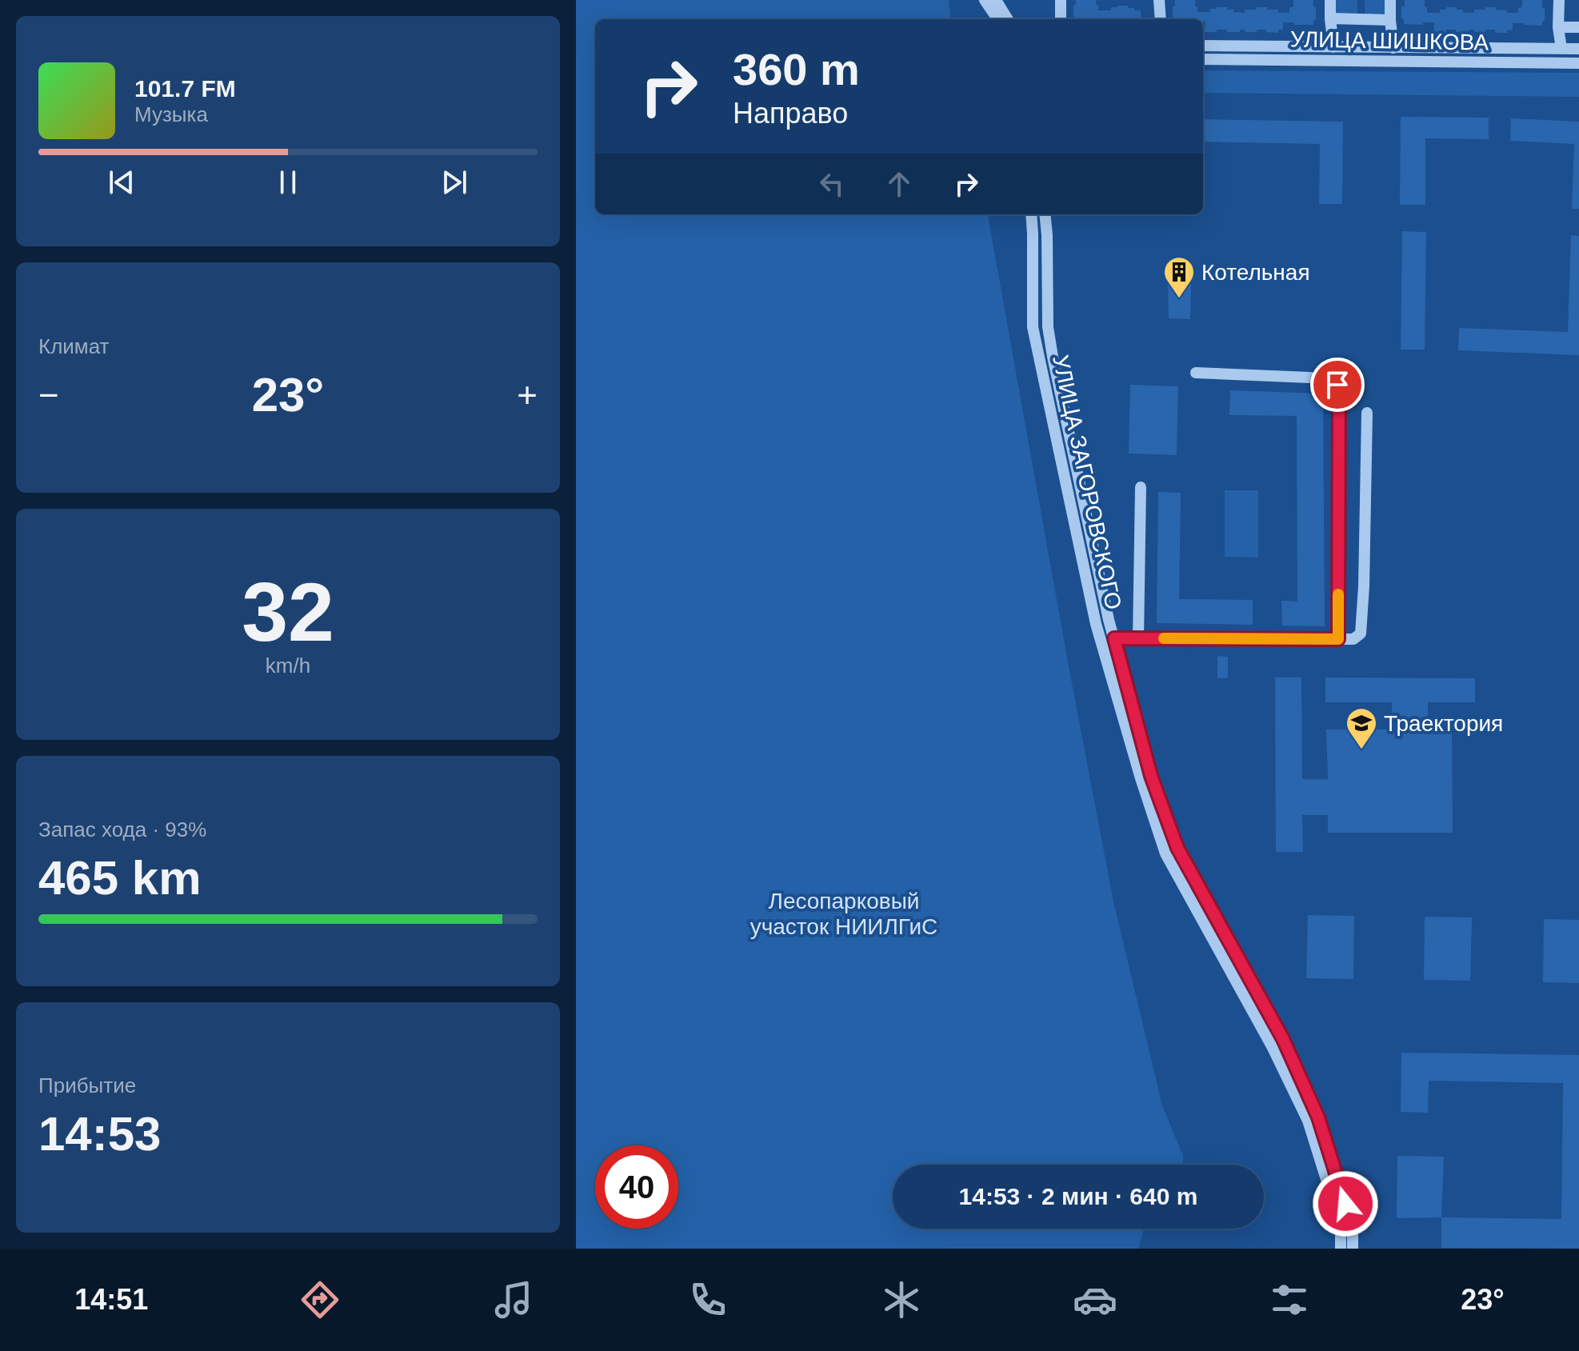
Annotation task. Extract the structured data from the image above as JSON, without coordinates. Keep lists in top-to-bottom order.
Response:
{
  "streets": {
    "street": ["УЛИЦА ШИШКОВА", "УЛИЦА ЗАГОРОВСКОГО"]
  },
  "parks": ["Лесопарковый участок НИИЛГиС"],
  "places": {
    "building": ["Котельная"],
    "school or university": ["Траектория"]
  },
  "page": {
    "turn": ["360 m", "Направо"],
    "song": ["101.7 FM", "Музыка"],
    "tile": [
      "Климат",
      ["32", "km/h"],
      ["Запас хода · 93%", "465 km"],
      ["Прибытие", "14:53"]
    ],
    "heat": ["−", "23°", "+"],
    "limit": "40",
    "trip": "14:53 · 2 мин · 640 m",
    "tabs": ["14:51", "23°"]
  }
}
